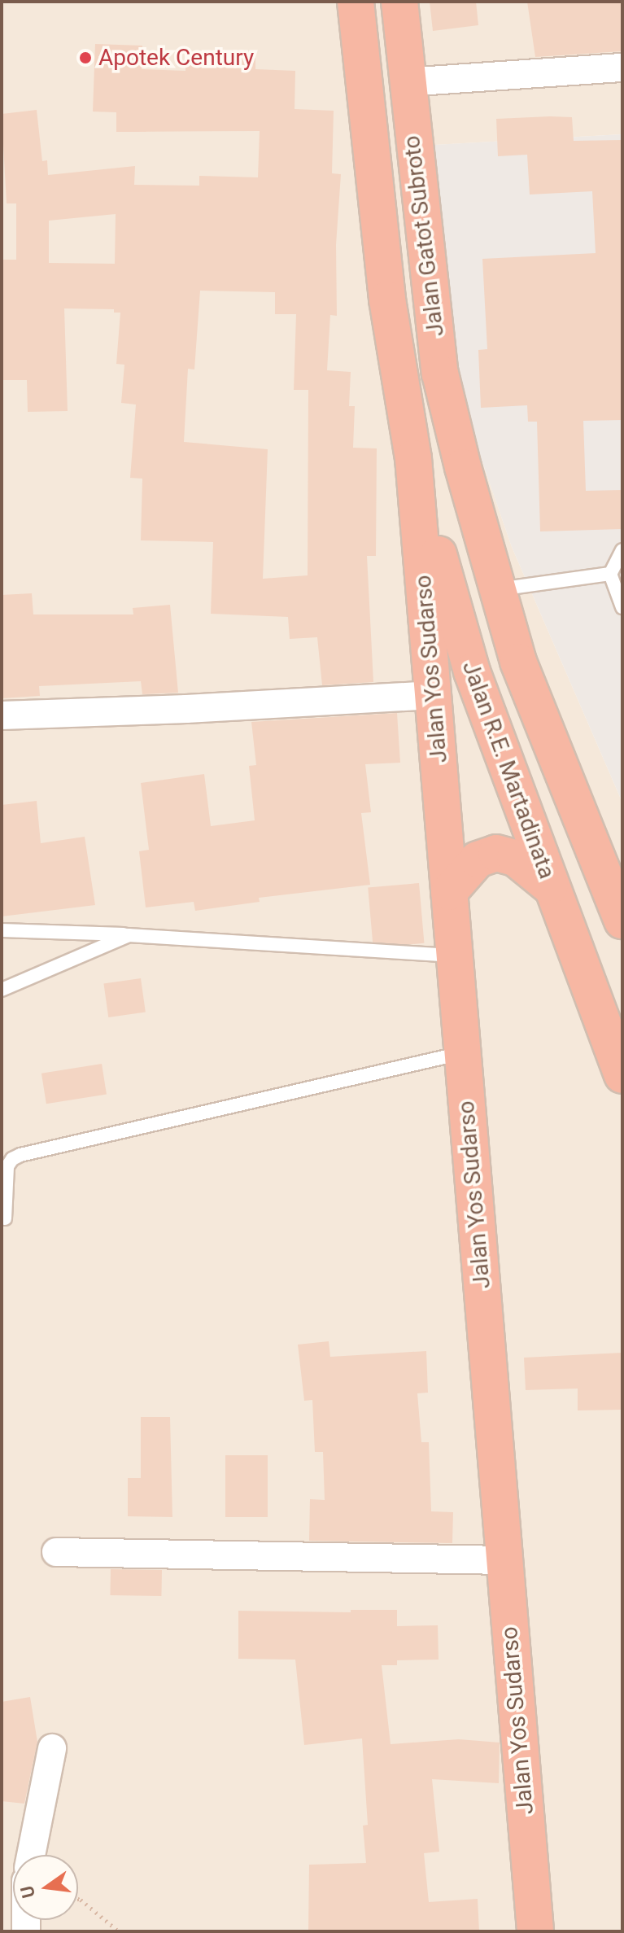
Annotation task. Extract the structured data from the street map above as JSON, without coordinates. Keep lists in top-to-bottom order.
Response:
{
  "streets": {
    "highway": ["Jalan Gatot Subroto", "Jalan Yos Sudarso", "Jalan R.E. Martadinata"]
  },
  "crossings": [
    ["Jalan Gatot Subroto", "Jalan Yos Sudarso"],
    ["Jalan Gatot Subroto", "Jalan R.E. Martadinata"],
    ["Jalan Yos Sudarso", "Jalan R.E. Martadinata"]
  ],
  "places": ["Apotek Century"],
  "north": "left"
}
